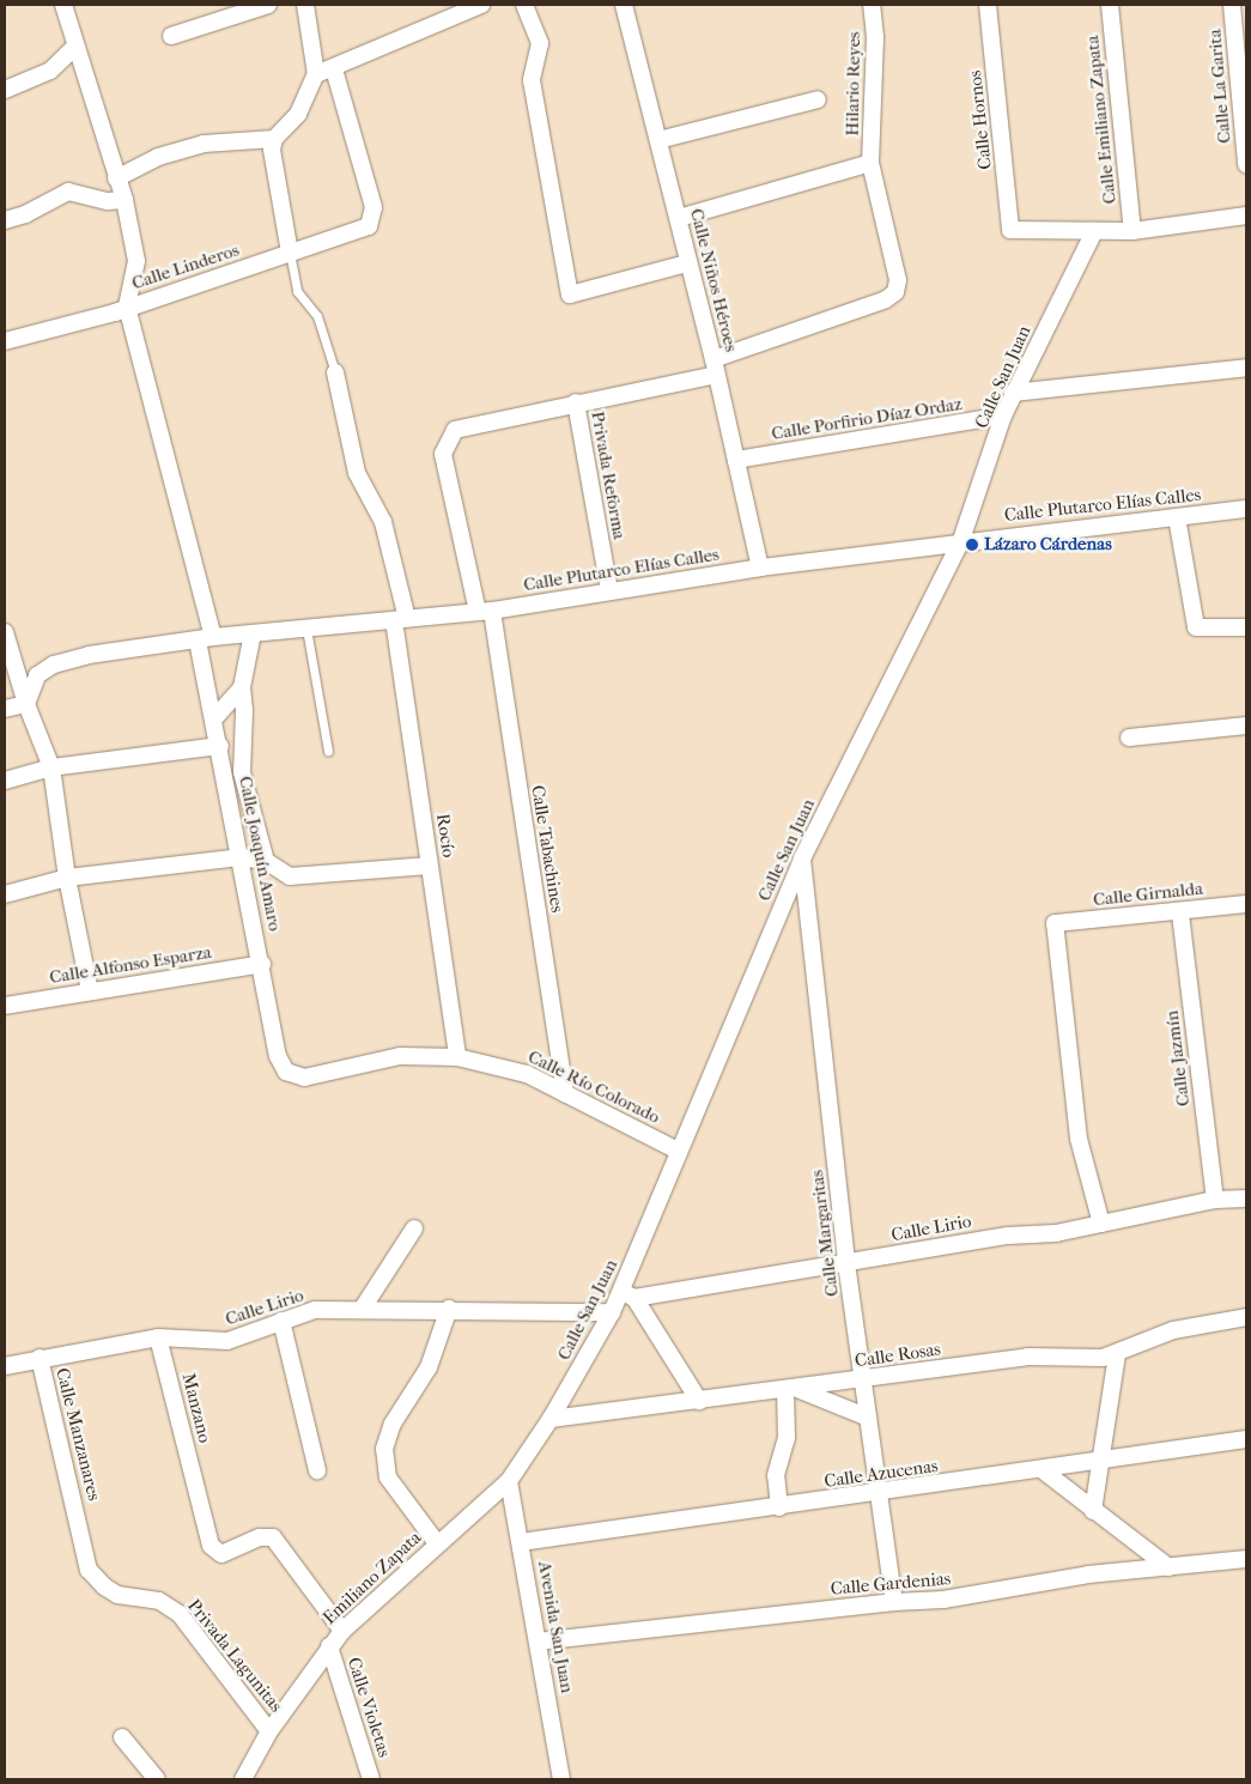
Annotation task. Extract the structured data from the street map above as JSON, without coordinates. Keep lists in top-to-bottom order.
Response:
{
  "streets": {
    "street": [
      "Hilario Reyes",
      "Calle La Garita",
      "Calle Hornos",
      "Calle Emiliano Zapata",
      "Calle Linderos",
      "Calle Niños Héroes",
      "Calle San Juan",
      "Calle Porfirio Díaz Ordaz",
      "Privada Reforma",
      "Calle Plutarco Elías Calles",
      "Rocío",
      "Calle Tabachines",
      "Calle Joaquín Amaro",
      "Calle Girnalda",
      "Calle Alfonso Esparza",
      "Calle Jazmín",
      "Calle Río Colorado",
      "Calle Lirio",
      "Calle Margaritas",
      "Calle Rosas",
      "Manzano",
      "Calle Manzanares",
      "Calle Azucenas",
      "Emiliano Zapata",
      "Calle Gardenias",
      "Avenida San Juan",
      "Privada Lagunitas",
      "Calle Violetas"
    ]
  },
  "crossings": [
    ["Calle Hornos", "Calle San Juan"],
    ["Calle Linderos", "Calle Joaquín Amaro"],
    ["Calle Niños Héroes", "Calle Porfirio Díaz Ordaz"],
    ["Calle Niños Héroes", "Calle Plutarco Elías Calles"],
    ["Calle San Juan", "Calle Porfirio Díaz Ordaz"],
    ["Calle San Juan", "Calle Plutarco Elías Calles"],
    ["Calle San Juan", "Calle Río Colorado"],
    ["Calle San Juan", "Calle Lirio"],
    ["Calle San Juan", "Calle Margaritas"],
    ["Calle San Juan", "Calle Rosas"],
    ["Calle San Juan", "Emiliano Zapata"],
    ["Calle San Juan", "Avenida San Juan"],
    ["Privada Reforma", "Calle Plutarco Elías Calles"],
    ["Privada Reforma", "Calle Tabachines"],
    ["Calle Plutarco Elías Calles", "Rocío"],
    ["Calle Plutarco Elías Calles", "Calle Tabachines"],
    ["Calle Plutarco Elías Calles", "Calle Joaquín Amaro"],
    ["Rocío", "Calle Río Colorado"],
    ["Calle Tabachines", "Calle Río Colorado"],
    ["Calle Joaquín Amaro", "Calle Alfonso Esparza"],
    ["Calle Joaquín Amaro", "Calle Río Colorado"],
    ["Calle Girnalda", "Calle Jazmín"],
    ["Calle Girnalda", "Calle Lirio"],
    ["Calle Jazmín", "Calle Lirio"],
    ["Calle Lirio", "Calle Margaritas"],
    ["Calle Lirio", "Manzano"],
    ["Calle Lirio", "Calle Manzanares"],
    ["Calle Margaritas", "Calle Rosas"],
    ["Calle Margaritas", "Calle Azucenas"],
    ["Calle Margaritas", "Calle Gardenias"],
    ["Manzano", "Emiliano Zapata"],
    ["Calle Manzanares", "Privada Lagunitas"],
    ["Calle Azucenas", "Avenida San Juan"],
    ["Emiliano Zapata", "Avenida San Juan"],
    ["Emiliano Zapata", "Privada Lagunitas"],
    ["Emiliano Zapata", "Calle Violetas"],
    ["Calle Gardenias", "Avenida San Juan"]
  ],
  "places": ["Lázaro Cárdenas"]
}
